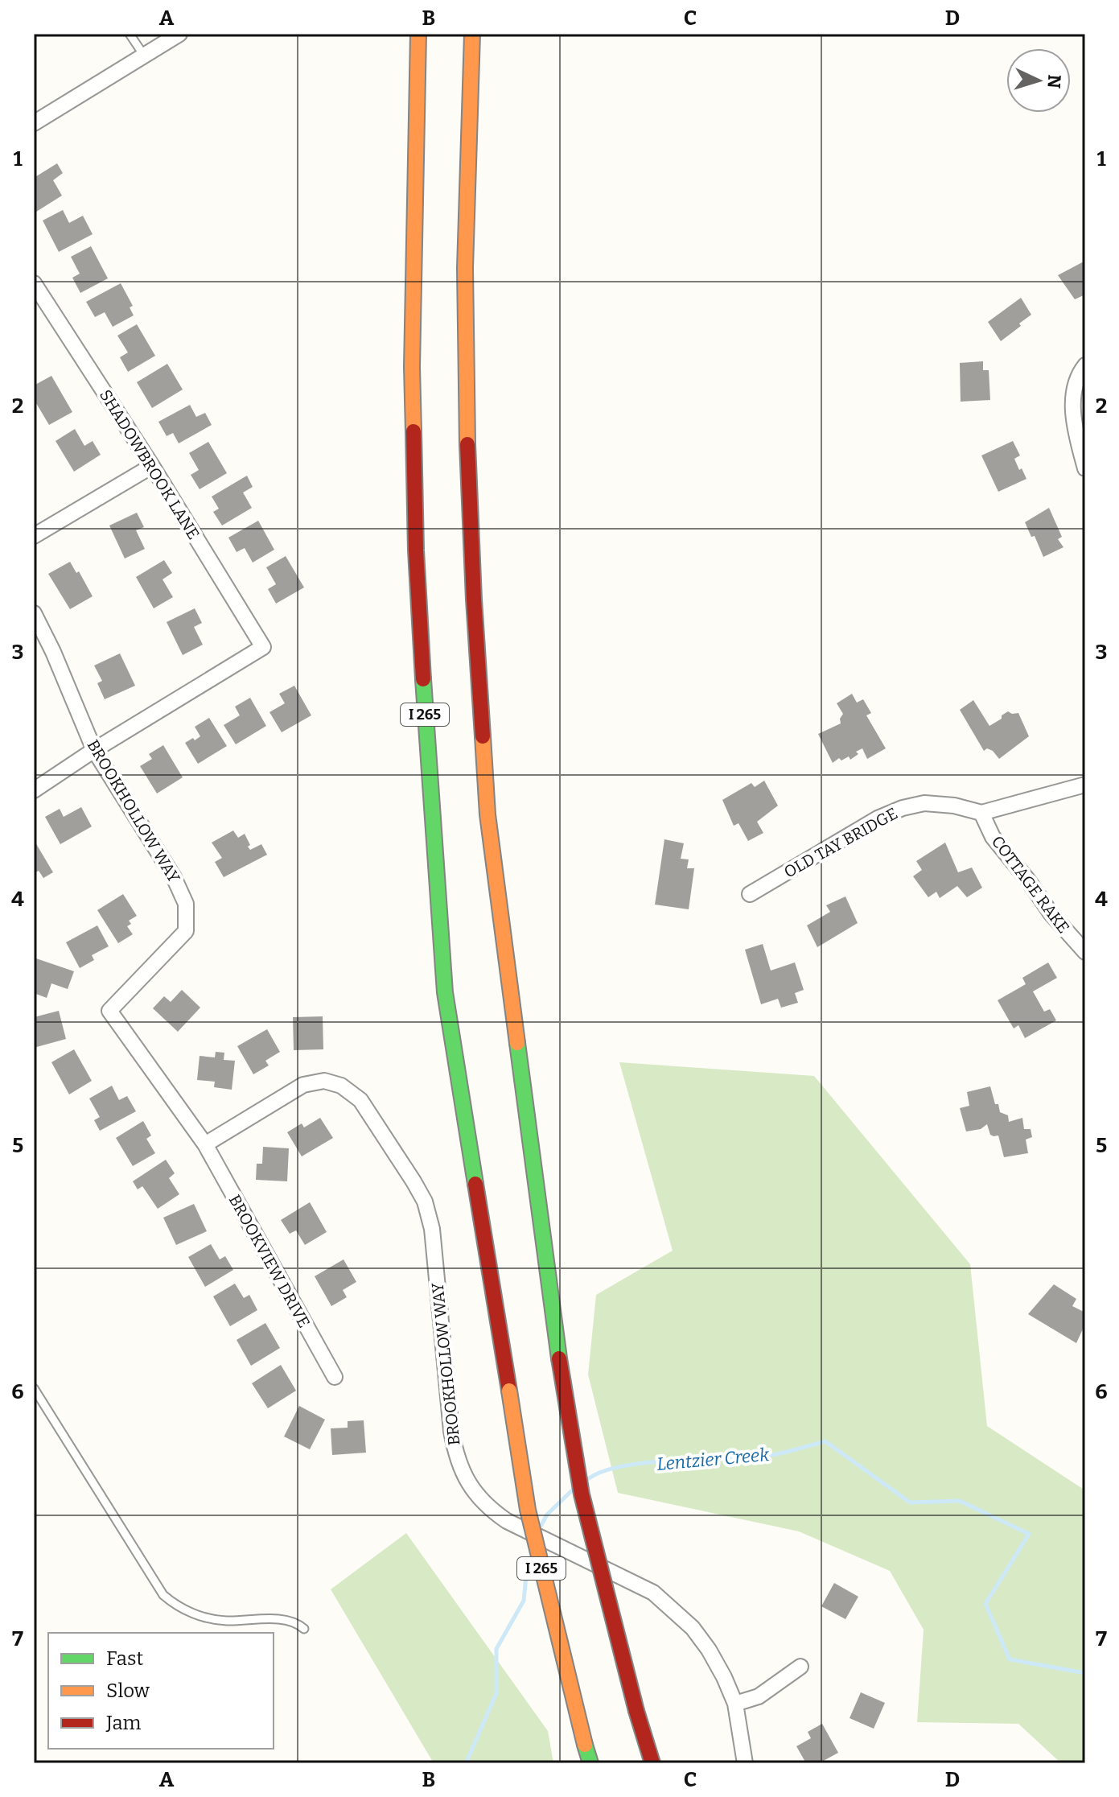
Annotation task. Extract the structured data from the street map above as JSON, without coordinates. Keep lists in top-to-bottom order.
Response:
{
  "streets": {
    "highway": ["I 265"],
    "street": [
      "SHADOWBROOK LANE",
      "BROOKHOLLOW WAY",
      "OLD TAY BRIDGE",
      "COTTAGE RAKE",
      "BROOKVIEW DRIVE"
    ]
  },
  "crossings": [
    ["SHADOWBROOK LANE", "BROOKHOLLOW WAY"],
    ["BROOKHOLLOW WAY", "BROOKVIEW DRIVE"],
    ["OLD TAY BRIDGE", "COTTAGE RAKE"]
  ],
  "water": ["Lentzier Creek"],
  "legend": ["Fast", "Slow", "Jam"],
  "north": "right",
  "grid": {
    "columns": [
      "A",
      "B",
      "C",
      "D"
    ],
    "rows": [
      "1",
      "2",
      "3",
      "4",
      "5",
      "6",
      "7"
    ]
  }
}
